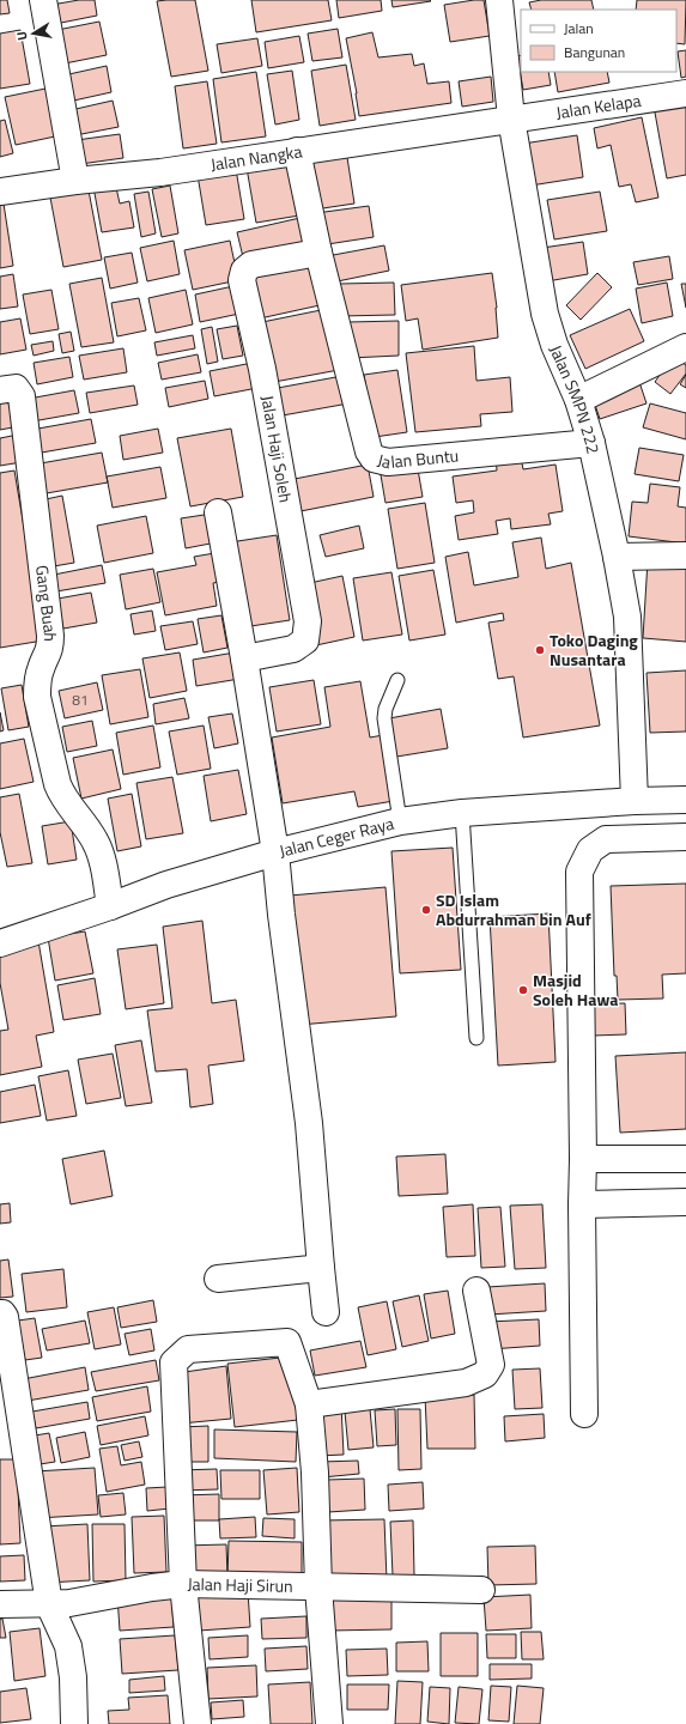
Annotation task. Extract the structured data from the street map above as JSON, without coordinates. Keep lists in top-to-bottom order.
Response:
{
  "streets": {
    "street": [
      "Jalan Kelapa",
      "Jalan Nangka",
      "Jalan SMPN 222",
      "Jalan Haji Soleh",
      "Jalan Buntu",
      "Gang Buah",
      "Jalan Ceger Raya",
      "Jalan Haji Sirun"
    ]
  },
  "crossings": [
    ["Jalan Kelapa", "Jalan Nangka"],
    ["Jalan Kelapa", "Jalan SMPN 222"],
    ["Jalan Nangka", "Jalan SMPN 222"],
    ["Jalan SMPN 222", "Jalan Buntu"],
    ["Jalan SMPN 222", "Jalan Ceger Raya"],
    ["Jalan Haji Soleh", "Jalan Buntu"],
    ["Gang Buah", "Jalan Ceger Raya"]
  ],
  "places": ["Toko Daging Nusantara", "SD Islam Abdurrahman bin Auf", "Masjid Soleh Hawa"],
  "house_numbers": ["81"],
  "legend": ["Jalan", "Bangunan"],
  "north": "left"
}
